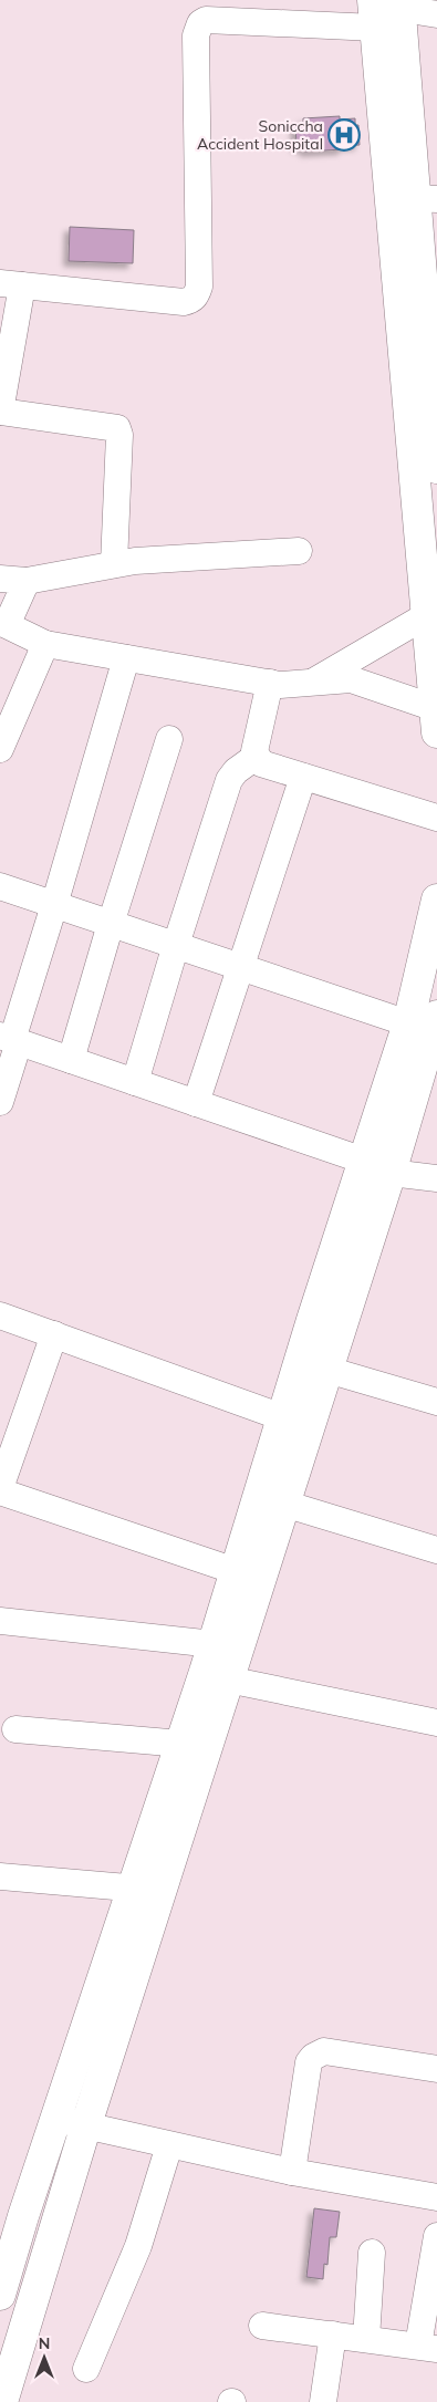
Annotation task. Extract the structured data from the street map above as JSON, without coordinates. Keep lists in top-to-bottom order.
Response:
{
  "places": {
    "hospital": ["Soniccha Accident Hospital"]
  },
  "north": "top"
}
